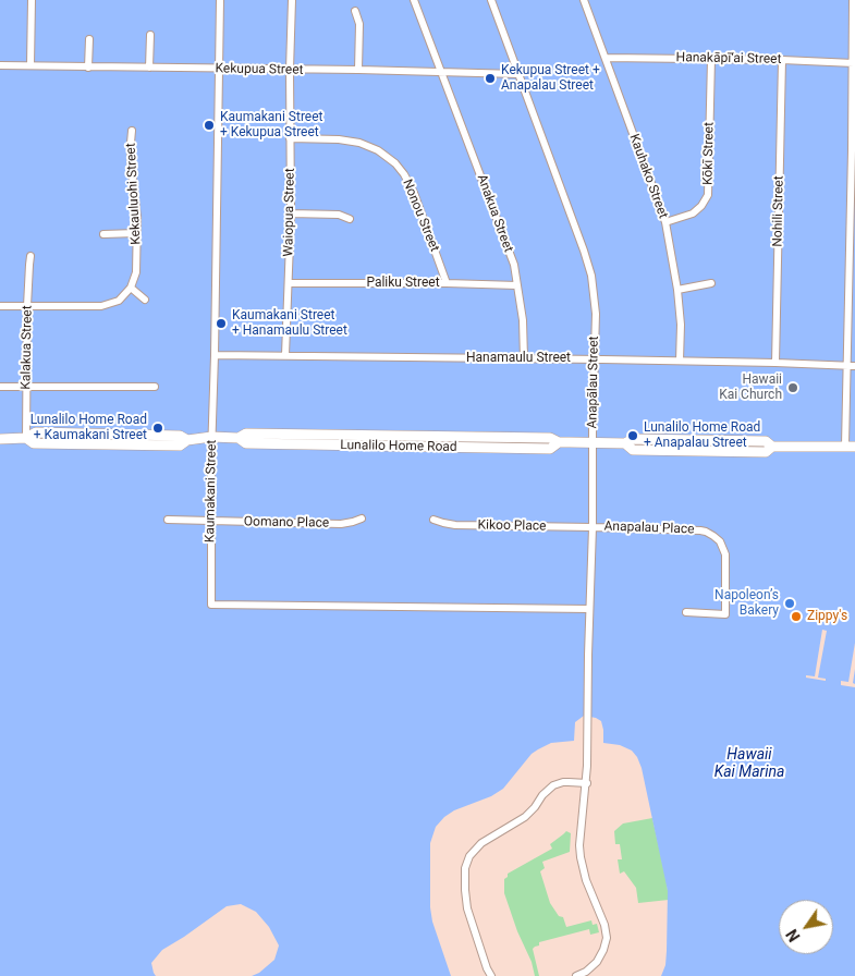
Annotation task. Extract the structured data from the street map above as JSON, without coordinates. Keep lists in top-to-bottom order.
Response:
{
  "streets": {
    "main road": ["Lunalilo Home Road"],
    "street": [
      "Hanakāpī‘ai Street",
      "Kekupua Street",
      "Kōkī Street",
      "Kauhako Street",
      "Kekauluohi Street",
      "Nohili Street",
      "Waiopua Street",
      "Anakua Street",
      "Nonou Street",
      "Paliku Street",
      "Kalakua Street",
      "Hanamaulu Street",
      "Anapālau Street",
      "Kaumakani Street",
      "Oomano Place",
      "Kikoo Place",
      "Anapalau Place"
    ]
  },
  "crossings": [
    ["Hanakāpī‘ai Street", "Kōkī Street"],
    ["Hanakāpī‘ai Street", "Kauhako Street"],
    ["Hanakāpī‘ai Street", "Nohili Street"],
    ["Kekupua Street", "Waiopua Street"],
    ["Kekupua Street", "Anakua Street"],
    ["Kekupua Street", "Anapālau Street"],
    ["Kekupua Street", "Kaumakani Street"],
    ["Kōkī Street", "Kauhako Street"],
    ["Kauhako Street", "Hanamaulu Street"],
    ["Nohili Street", "Hanamaulu Street"],
    ["Waiopua Street", "Nonou Street"],
    ["Waiopua Street", "Paliku Street"],
    ["Waiopua Street", "Hanamaulu Street"],
    ["Anakua Street", "Paliku Street"],
    ["Anakua Street", "Hanamaulu Street"],
    ["Nonou Street", "Paliku Street"],
    ["Kalakua Street", "Lunalilo Home Road"],
    ["Hanamaulu Street", "Anapālau Street"],
    ["Hanamaulu Street", "Kaumakani Street"],
    ["Anapālau Street", "Lunalilo Home Road"],
    ["Anapālau Street", "Kaumakani Street"],
    ["Anapālau Street", "Kikoo Place"],
    ["Anapālau Street", "Anapalau Place"],
    ["Lunalilo Home Road", "Kaumakani Street"],
    ["Kaumakani Street", "Oomano Place"],
    ["Kikoo Place", "Anapalau Place"]
  ],
  "water": ["Hawaii Kai Marina"],
  "places": [
    "Kekupua Street + Anapalau Street",
    "Kaumakani Street + Kekupua Street",
    "Kaumakani Street + Hanamaulu Street",
    "Hawaii Kai Church",
    "Lunalilo Home Road + Kaumakani Street",
    "Lunalilo Home Road + Anapalau Street",
    "Napoleon’s Bakery",
    "Zippy's"
  ],
  "north": "bottom left"
}
